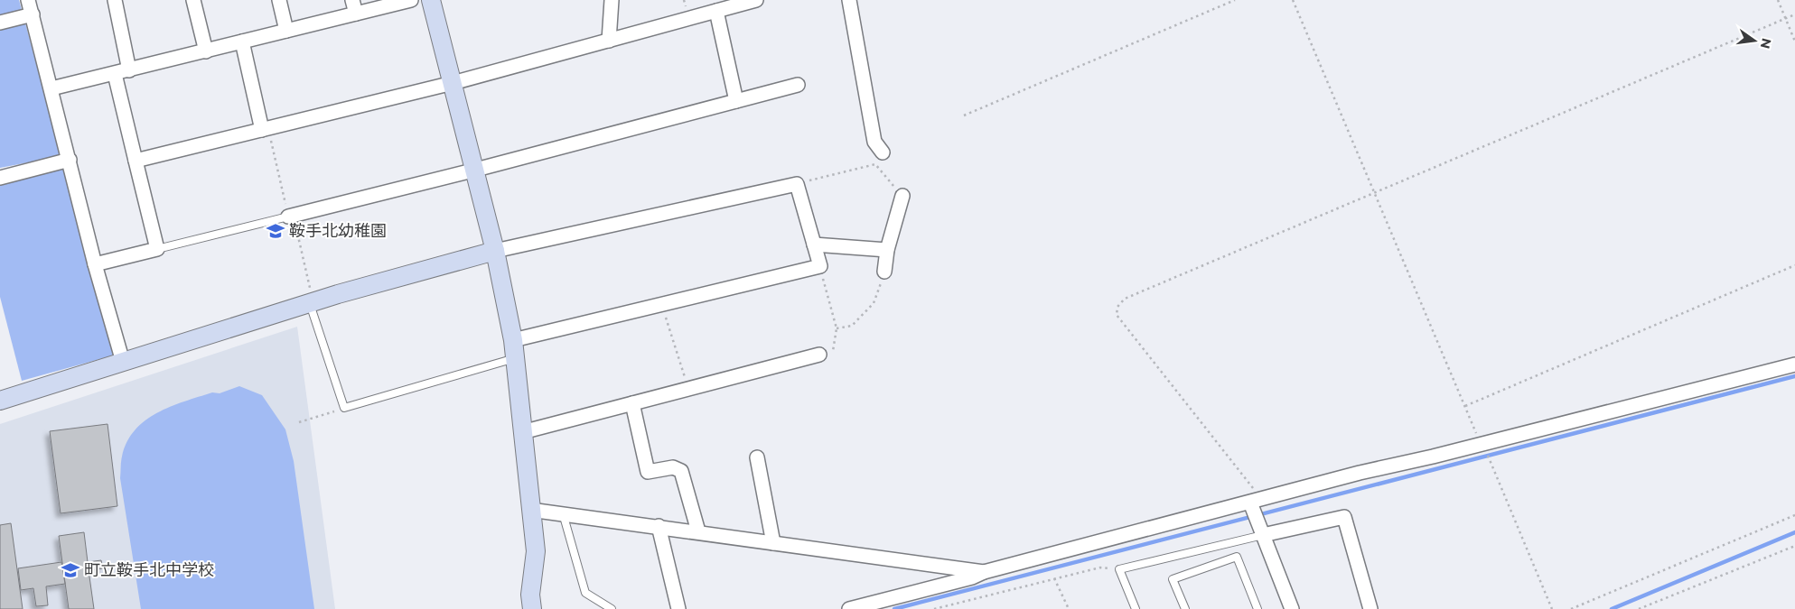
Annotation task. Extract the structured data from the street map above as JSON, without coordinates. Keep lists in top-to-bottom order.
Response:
{
  "places": {
    "school or university": ["鞍手北幼稚園", "町立鞍手北中学校"]
  },
  "north": "right"
}
